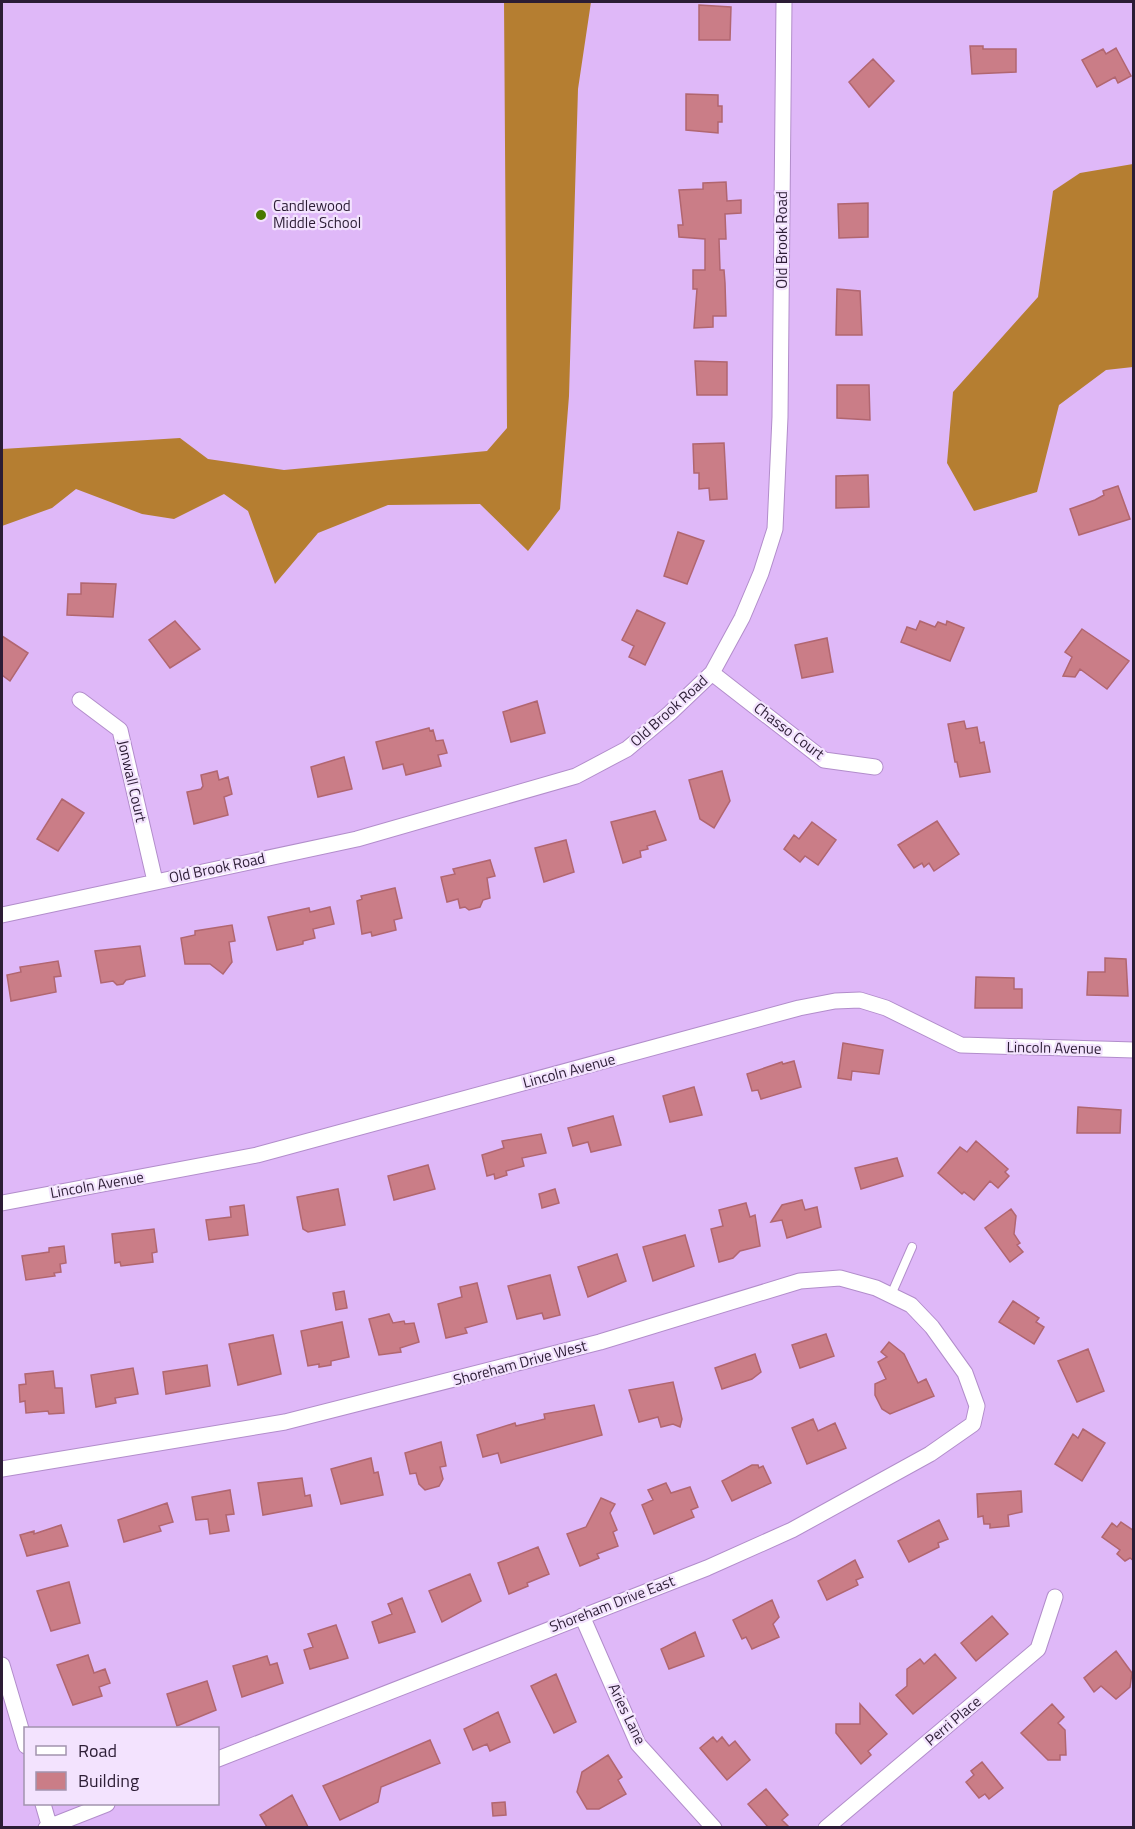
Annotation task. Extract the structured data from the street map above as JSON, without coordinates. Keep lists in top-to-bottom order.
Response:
{
  "streets": {
    "street": [
      "Old Brook Road",
      "Chasso Court",
      "Jonwall Court",
      "Lincoln Avenue",
      "Shoreham Drive West",
      "Shoreham Drive East",
      "Aries Lane",
      "Perri Place"
    ]
  },
  "crossings": [
    ["Old Brook Road", "Chasso Court"],
    ["Old Brook Road", "Jonwall Court"],
    ["Shoreham Drive West", "Shoreham Drive East"],
    ["Shoreham Drive East", "Aries Lane"]
  ],
  "places": ["Candlewood Middle School"],
  "legend": ["Road", "Building"]
}
